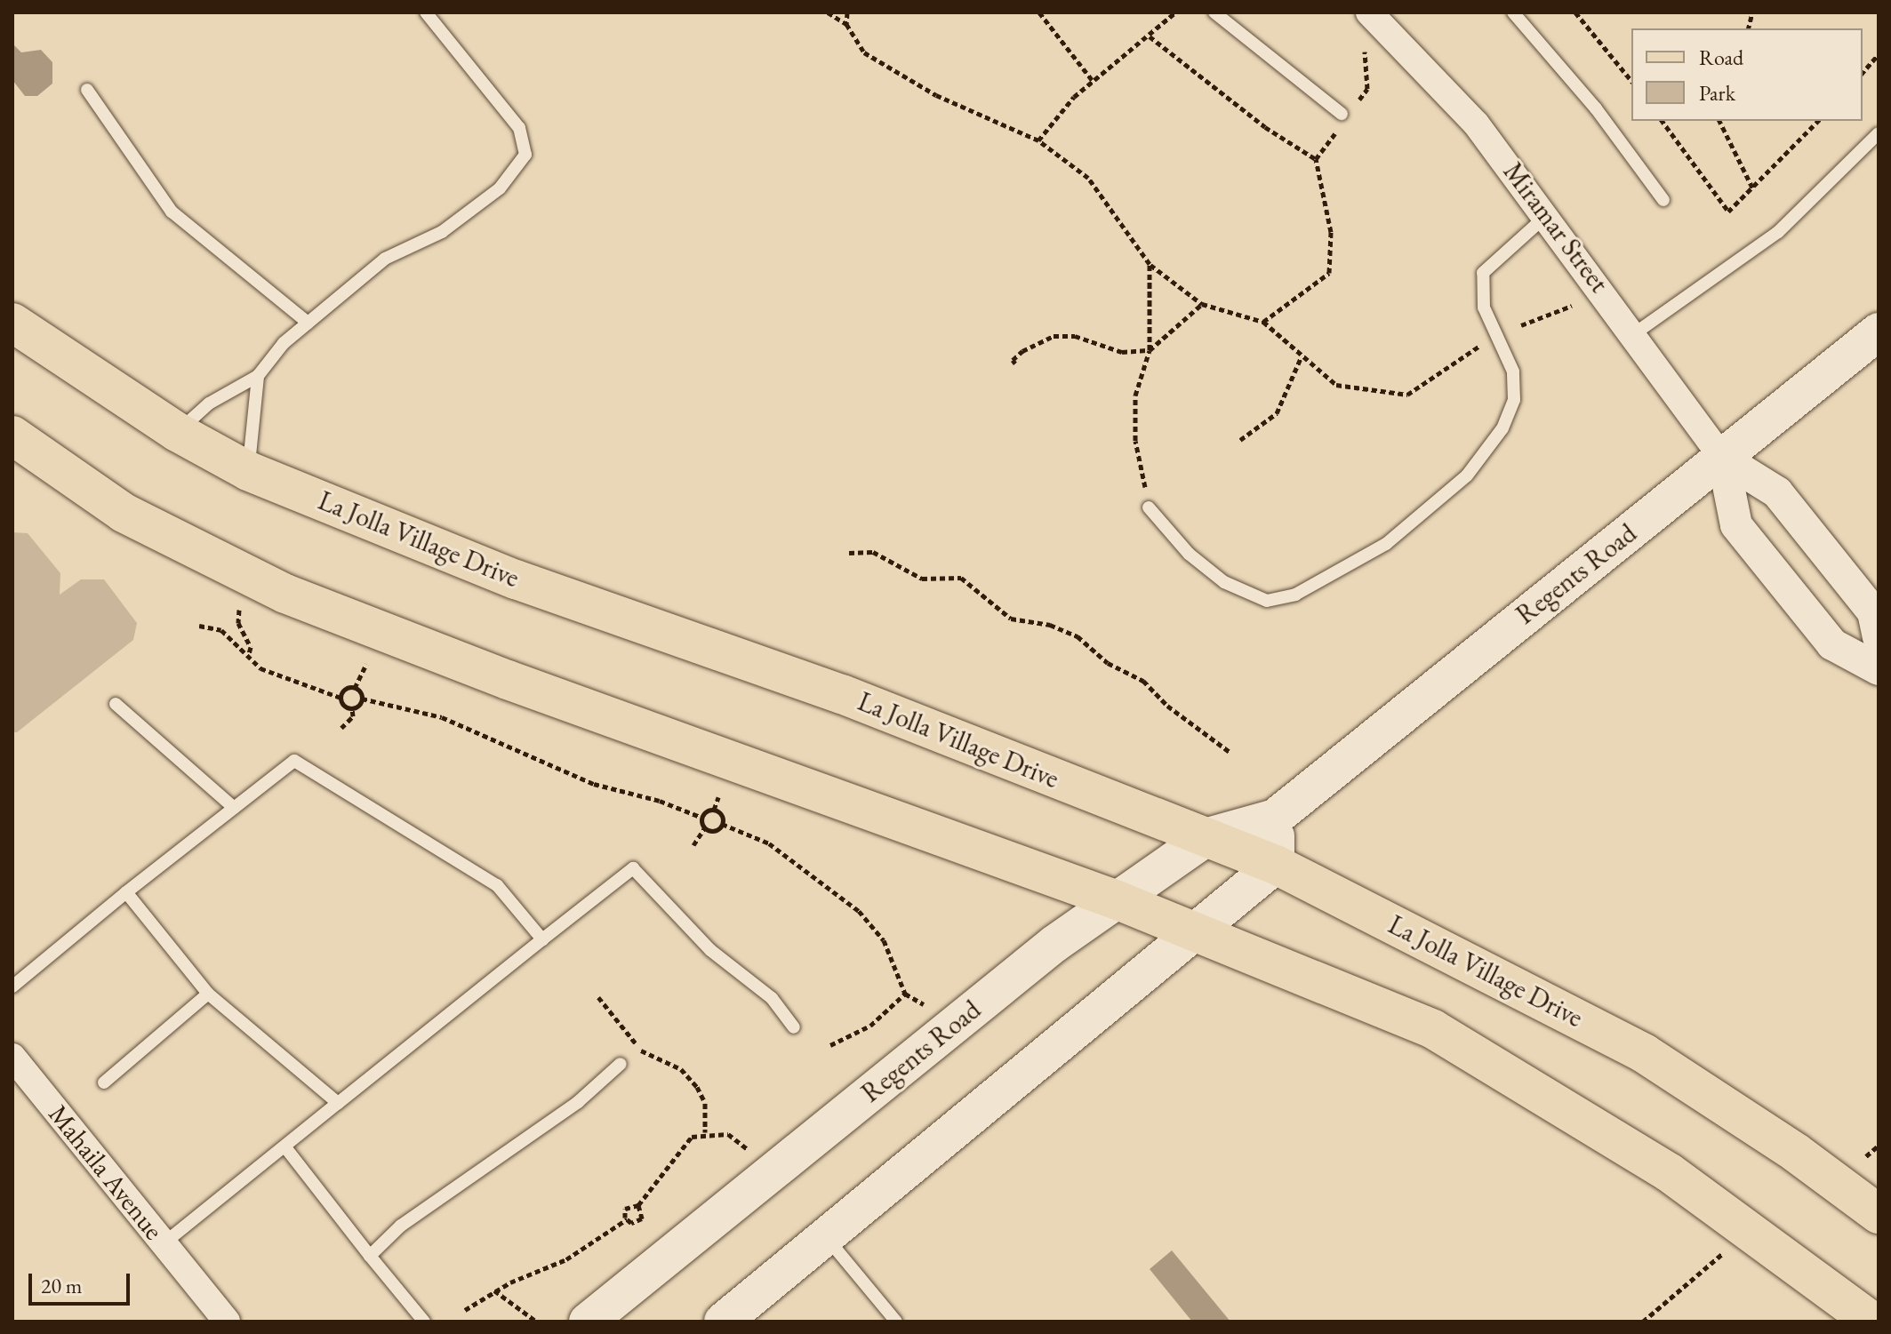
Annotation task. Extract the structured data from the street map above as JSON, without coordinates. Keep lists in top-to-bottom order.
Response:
{
  "streets": {
    "main road": ["La Jolla Village Drive", "Regents Road"],
    "street": ["Miramar Street", "Mahaila Avenue"]
  },
  "crossings": [
    ["Miramar Street", "Regents Road"],
    ["La Jolla Village Drive", "Regents Road"]
  ],
  "legend": ["Road", "Park"],
  "scale_bar": "20 m"
}
